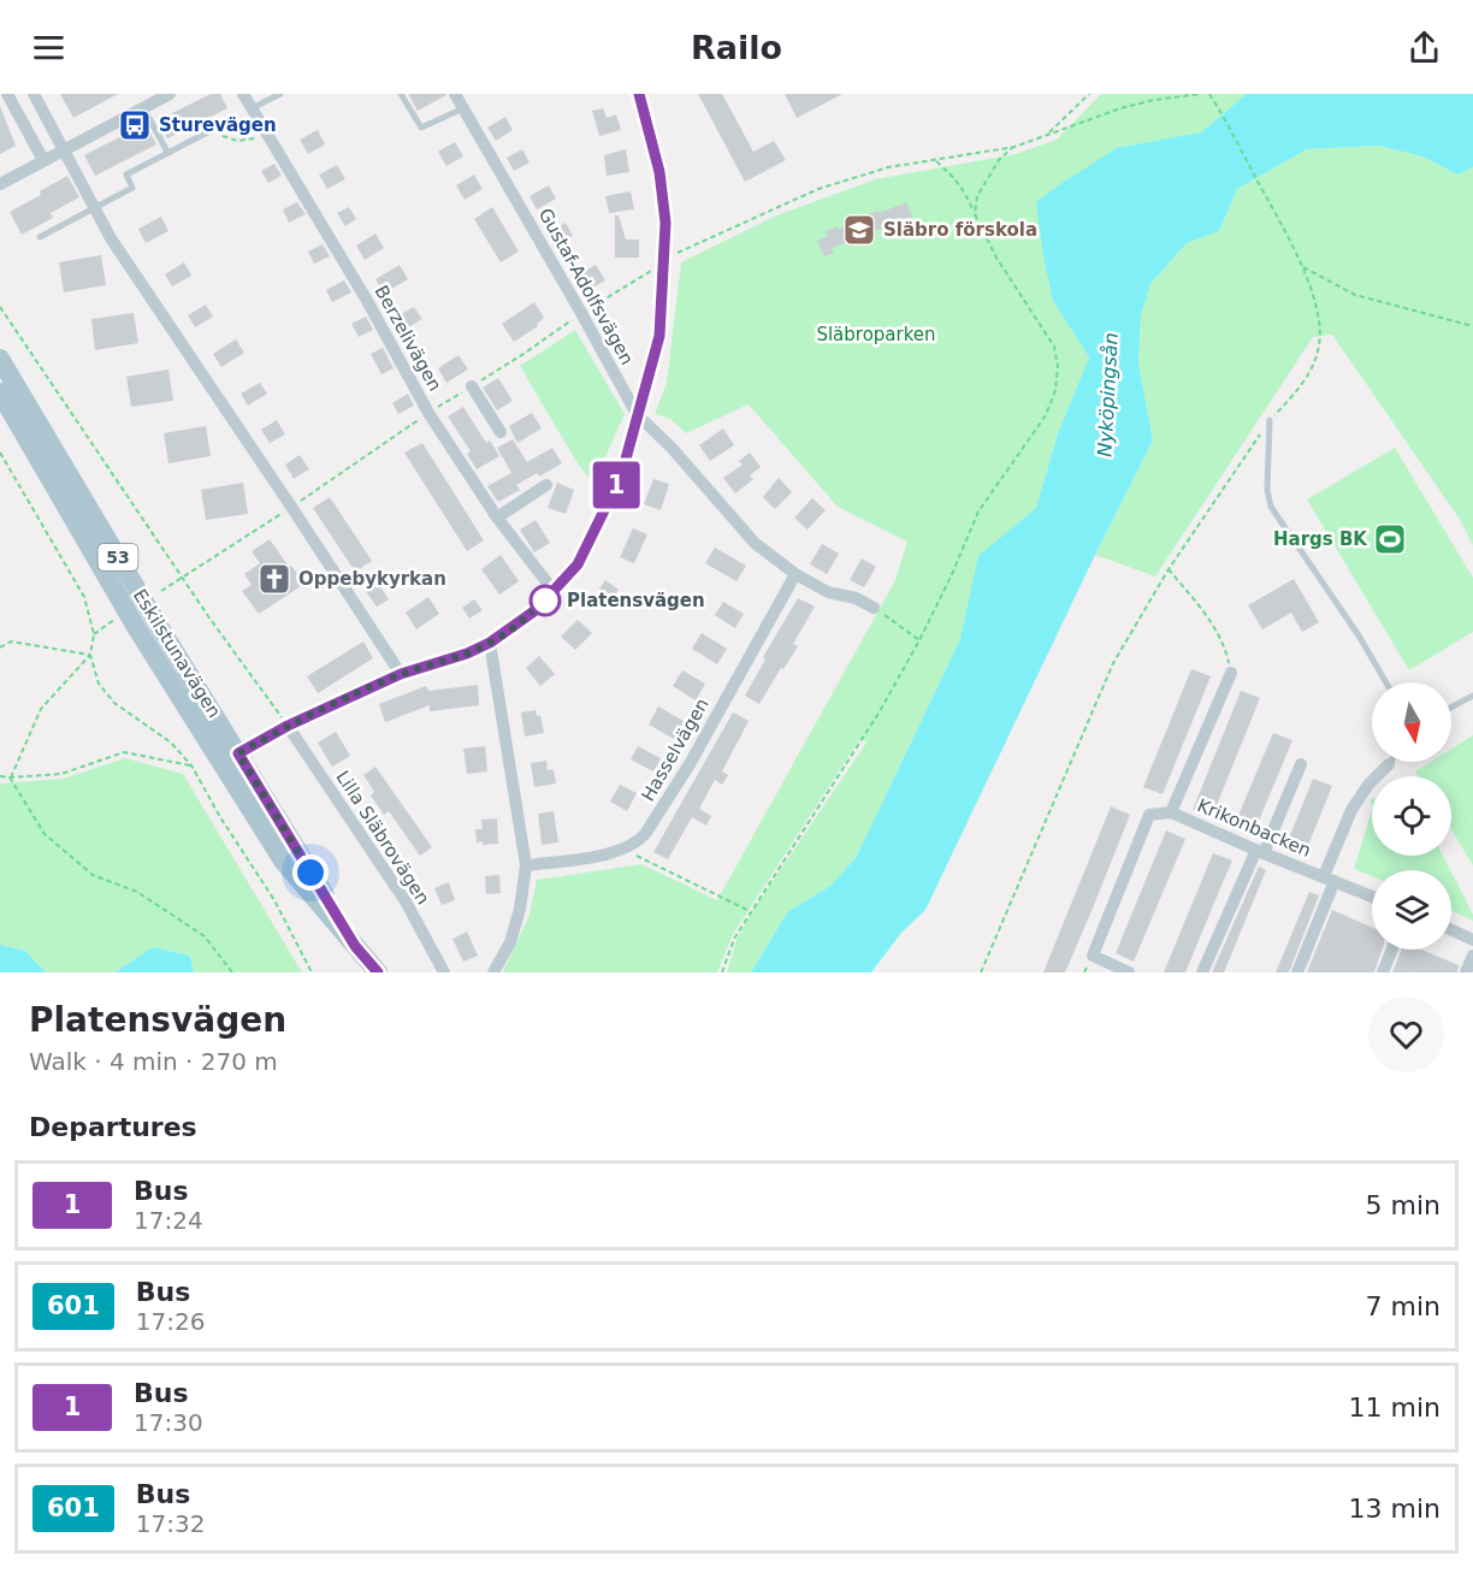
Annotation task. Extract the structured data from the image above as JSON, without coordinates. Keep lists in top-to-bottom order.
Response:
{
  "streets": {
    "main road": ["53", "Eskilstunavägen"],
    "street": [
      "Gustaf-Adolfsvägen",
      "Berzelivägen",
      "Hasselvägen",
      "Krikonbacken",
      "Lilla Släbrovägen"
    ]
  },
  "crossings": [
    ["Gustaf-Adolfsvägen", "Hasselvägen"]
  ],
  "water": ["Nyköpingsån"],
  "parks": ["Släbroparken"],
  "places": {
    "bus stop": ["Sturevägen"],
    "school or university": ["Släbro förskola"],
    "sports": ["Hargs BK"],
    "church": ["Oppebykyrkan"],
    "other": ["Platensvägen"]
  },
  "lines": ["bus line 1"],
  "north": "bottom",
  "page": {
    "header": "Railo",
    "on_map": "1",
    "heading": [
      ["Platensvägen", "Walk · 4 min · 270 m"],
      "Departures"
    ],
    "list": [
      {
        "mark": "1",
        "name": "Bus",
        "note": "17:24",
        "value": "5 min"
      },
      {
        "mark": "601",
        "name": "Bus",
        "note": "17:26",
        "value": "7 min"
      },
      {
        "mark": "1",
        "name": "Bus",
        "note": "17:30",
        "value": "11 min"
      },
      {
        "mark": "601",
        "name": "Bus",
        "note": "17:32",
        "value": "13 min"
      }
    ]
  }
}
